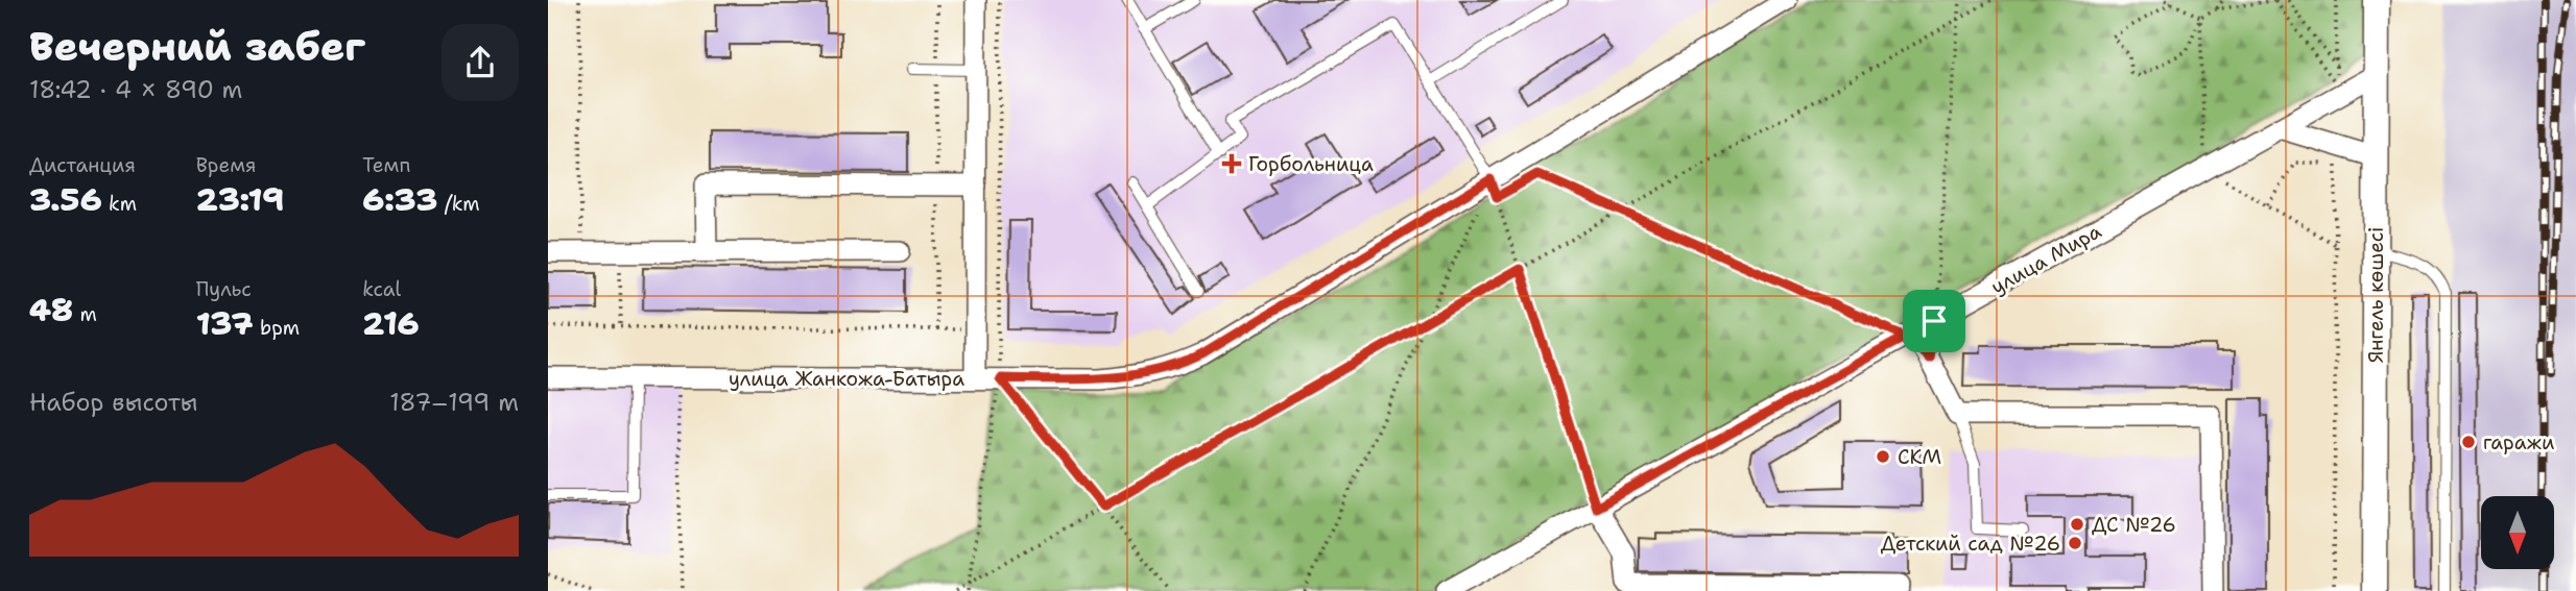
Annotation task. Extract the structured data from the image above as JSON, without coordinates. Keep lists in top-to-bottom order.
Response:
{
  "streets": {
    "street": ["улица Мира", "Янгель көшесі", "улица Жанкожа-Батыра"]
  },
  "crossings": [
    ["улица Мира", "Янгель көшесі"]
  ],
  "places": {
    "health": ["Горбольница"],
    "other": [
      "гаражи",
      "СКМ",
      "ДС №26",
      "Детский сад №26"
    ]
  },
  "north": "bottom",
  "page": {
    "heading": ["Вечерний забег", "18:42 · 4 × 890 m"],
    "stats": [
      ["Дистанция", "3.56 km"],
      ["Время", "23:19"],
      ["Темп", "6:33 /km"],
      ["48 m"],
      ["Пульс", "137 bpm"],
      ["kcal", "216"]
    ],
    "chart": ["Набор высоты", "187–199 m"]
  }
}
